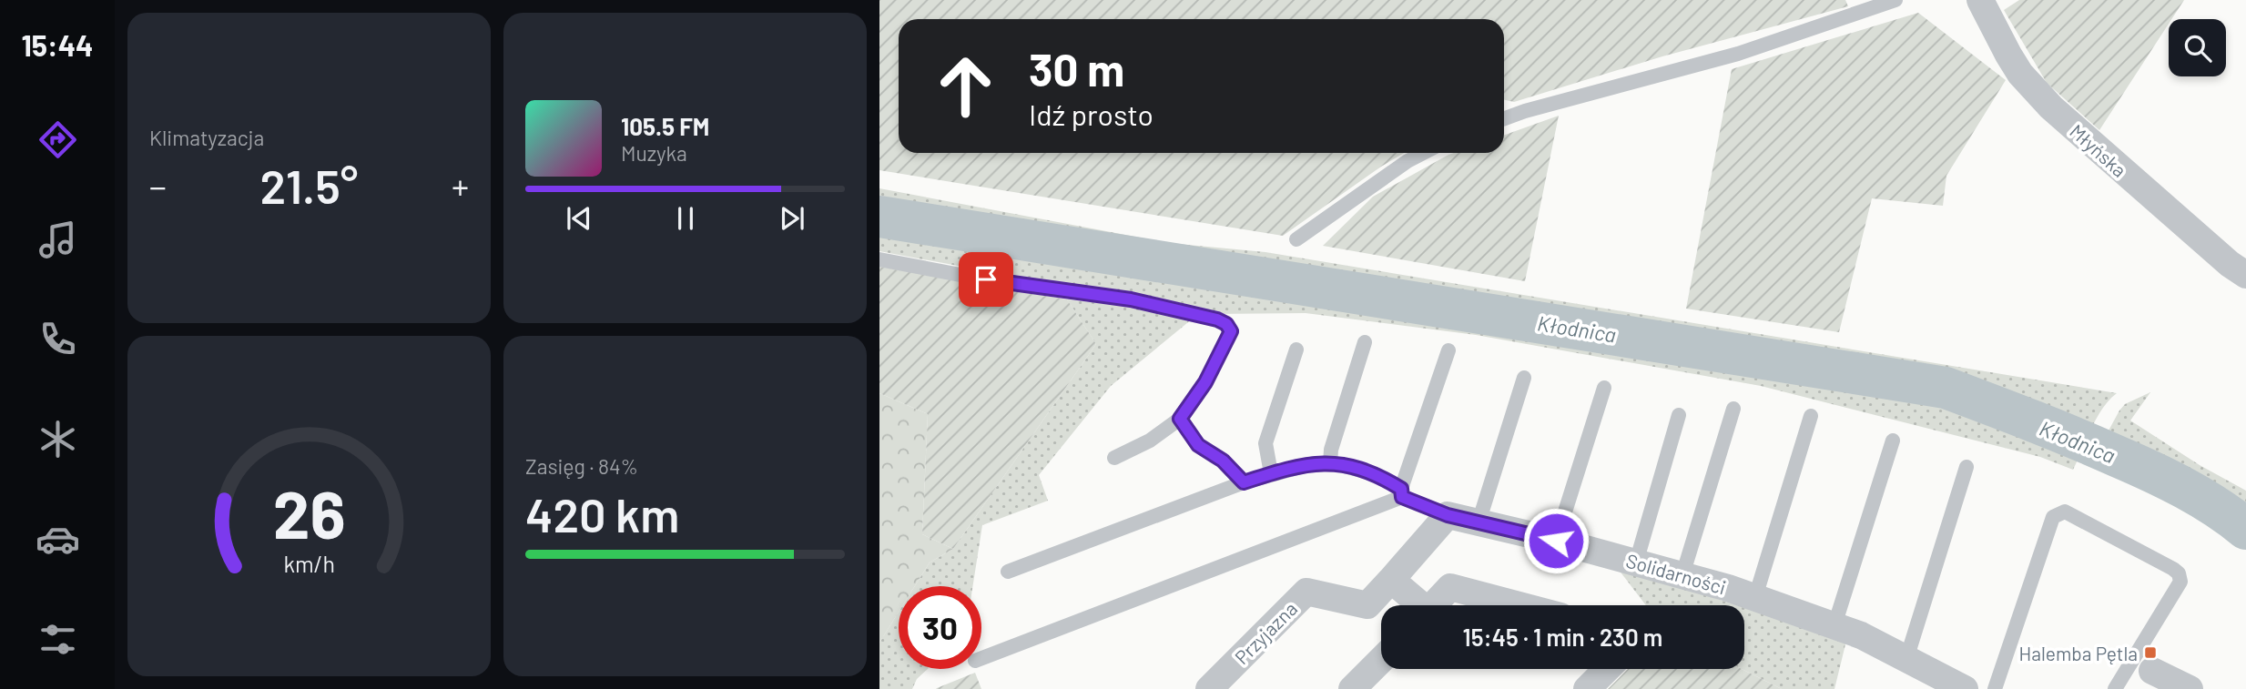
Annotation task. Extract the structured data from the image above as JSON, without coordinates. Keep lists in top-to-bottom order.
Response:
{
  "streets": {
    "street": ["Młyńska", "Solidarności", "Przyjazna"]
  },
  "crossings": [
    ["Solidarności", "Przyjazna"]
  ],
  "water": ["Kłodnica"],
  "places": {
    "transit": ["Halemba Pętla"]
  },
  "page": {
    "tabs": "15:44",
    "tile": [
      "Klimatyzacja",
      ["Zasięg · 84%", "420 km"]
    ],
    "turn": ["30 m", "Idź prosto"],
    "song": ["105.5 FM", "Muzyka"],
    "heat": ["−", "21.5°", "+"],
    "limit": "30",
    "trip": "15:45 · 1 min · 230 m",
    "gauge": ["26", "km/h"]
  }
}
